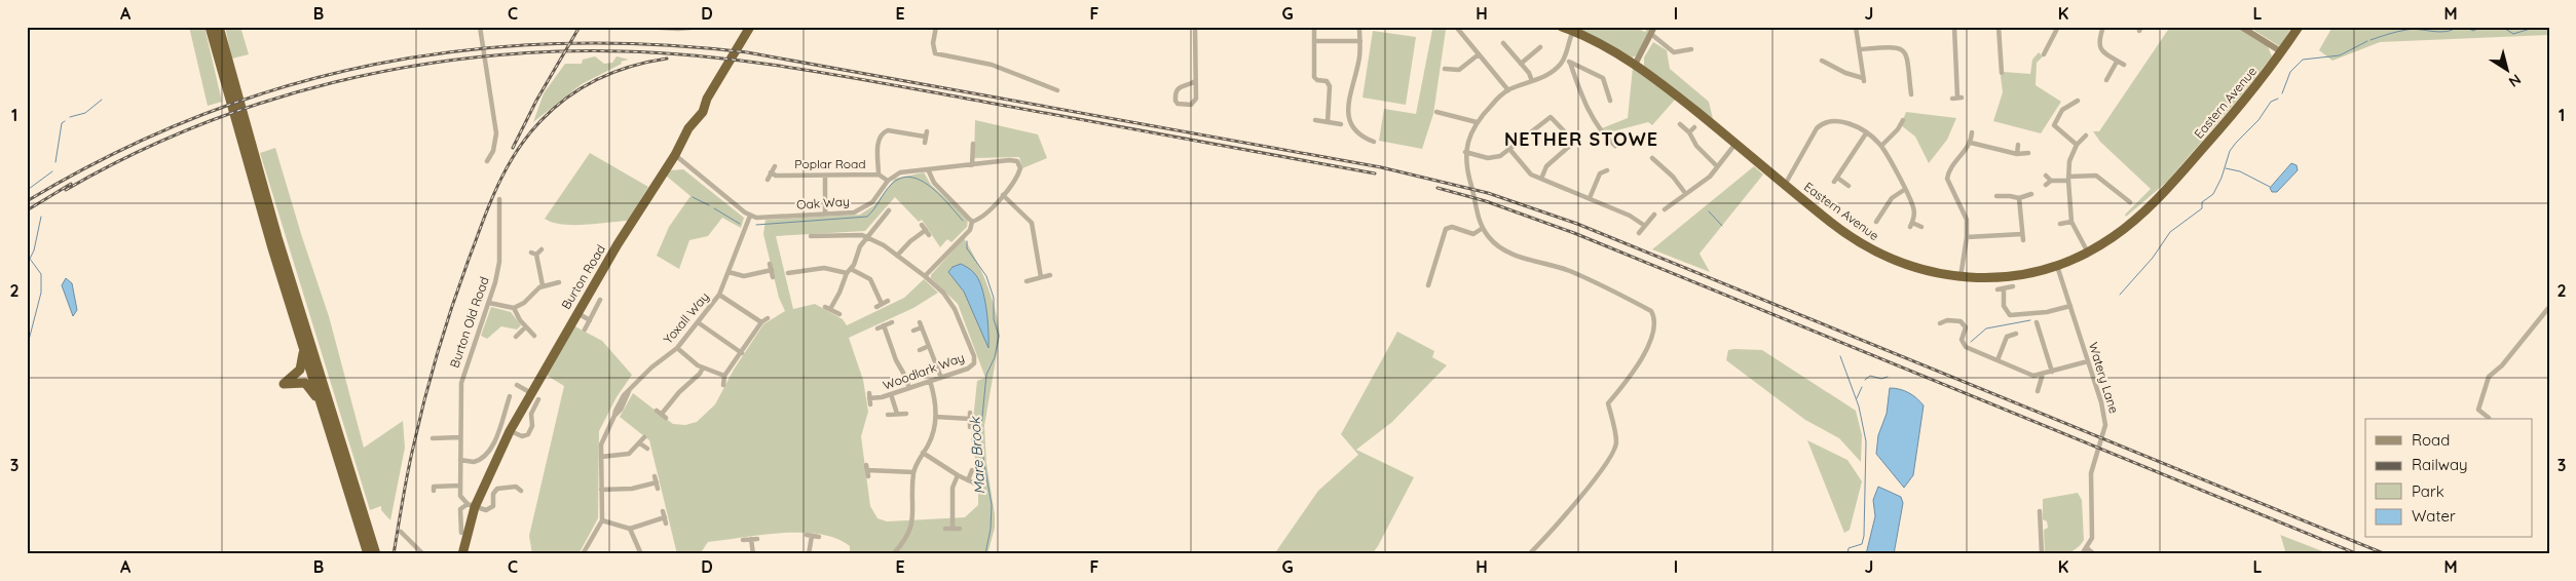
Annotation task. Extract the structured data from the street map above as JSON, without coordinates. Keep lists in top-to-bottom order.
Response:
{
  "streets": {
    "highway": ["Eastern Avenue", "Burton Road"],
    "street": [
      "Poplar Road",
      "Oak Way",
      "Yoxall Way",
      "Burton Old Road",
      "Woodlark Way",
      "Watery Lane"
    ]
  },
  "crossings": [
    ["Eastern Avenue", "Watery Lane"],
    ["Poplar Road", "Oak Way"],
    ["Oak Way", "Yoxall Way"],
    ["Burton Road", "Burton Old Road"]
  ],
  "districts": ["NETHER STOWE"],
  "water": ["Mare Brook"],
  "legend": [
    "Road",
    "Railway",
    "Park",
    "Water"
  ],
  "north": "bottom right",
  "grid": {
    "columns": [
      "A",
      "B",
      "C",
      "D",
      "E",
      "F",
      "G",
      "H",
      "I",
      "J",
      "K",
      "L",
      "M"
    ],
    "rows": ["1", "2", "3"]
  }
}
